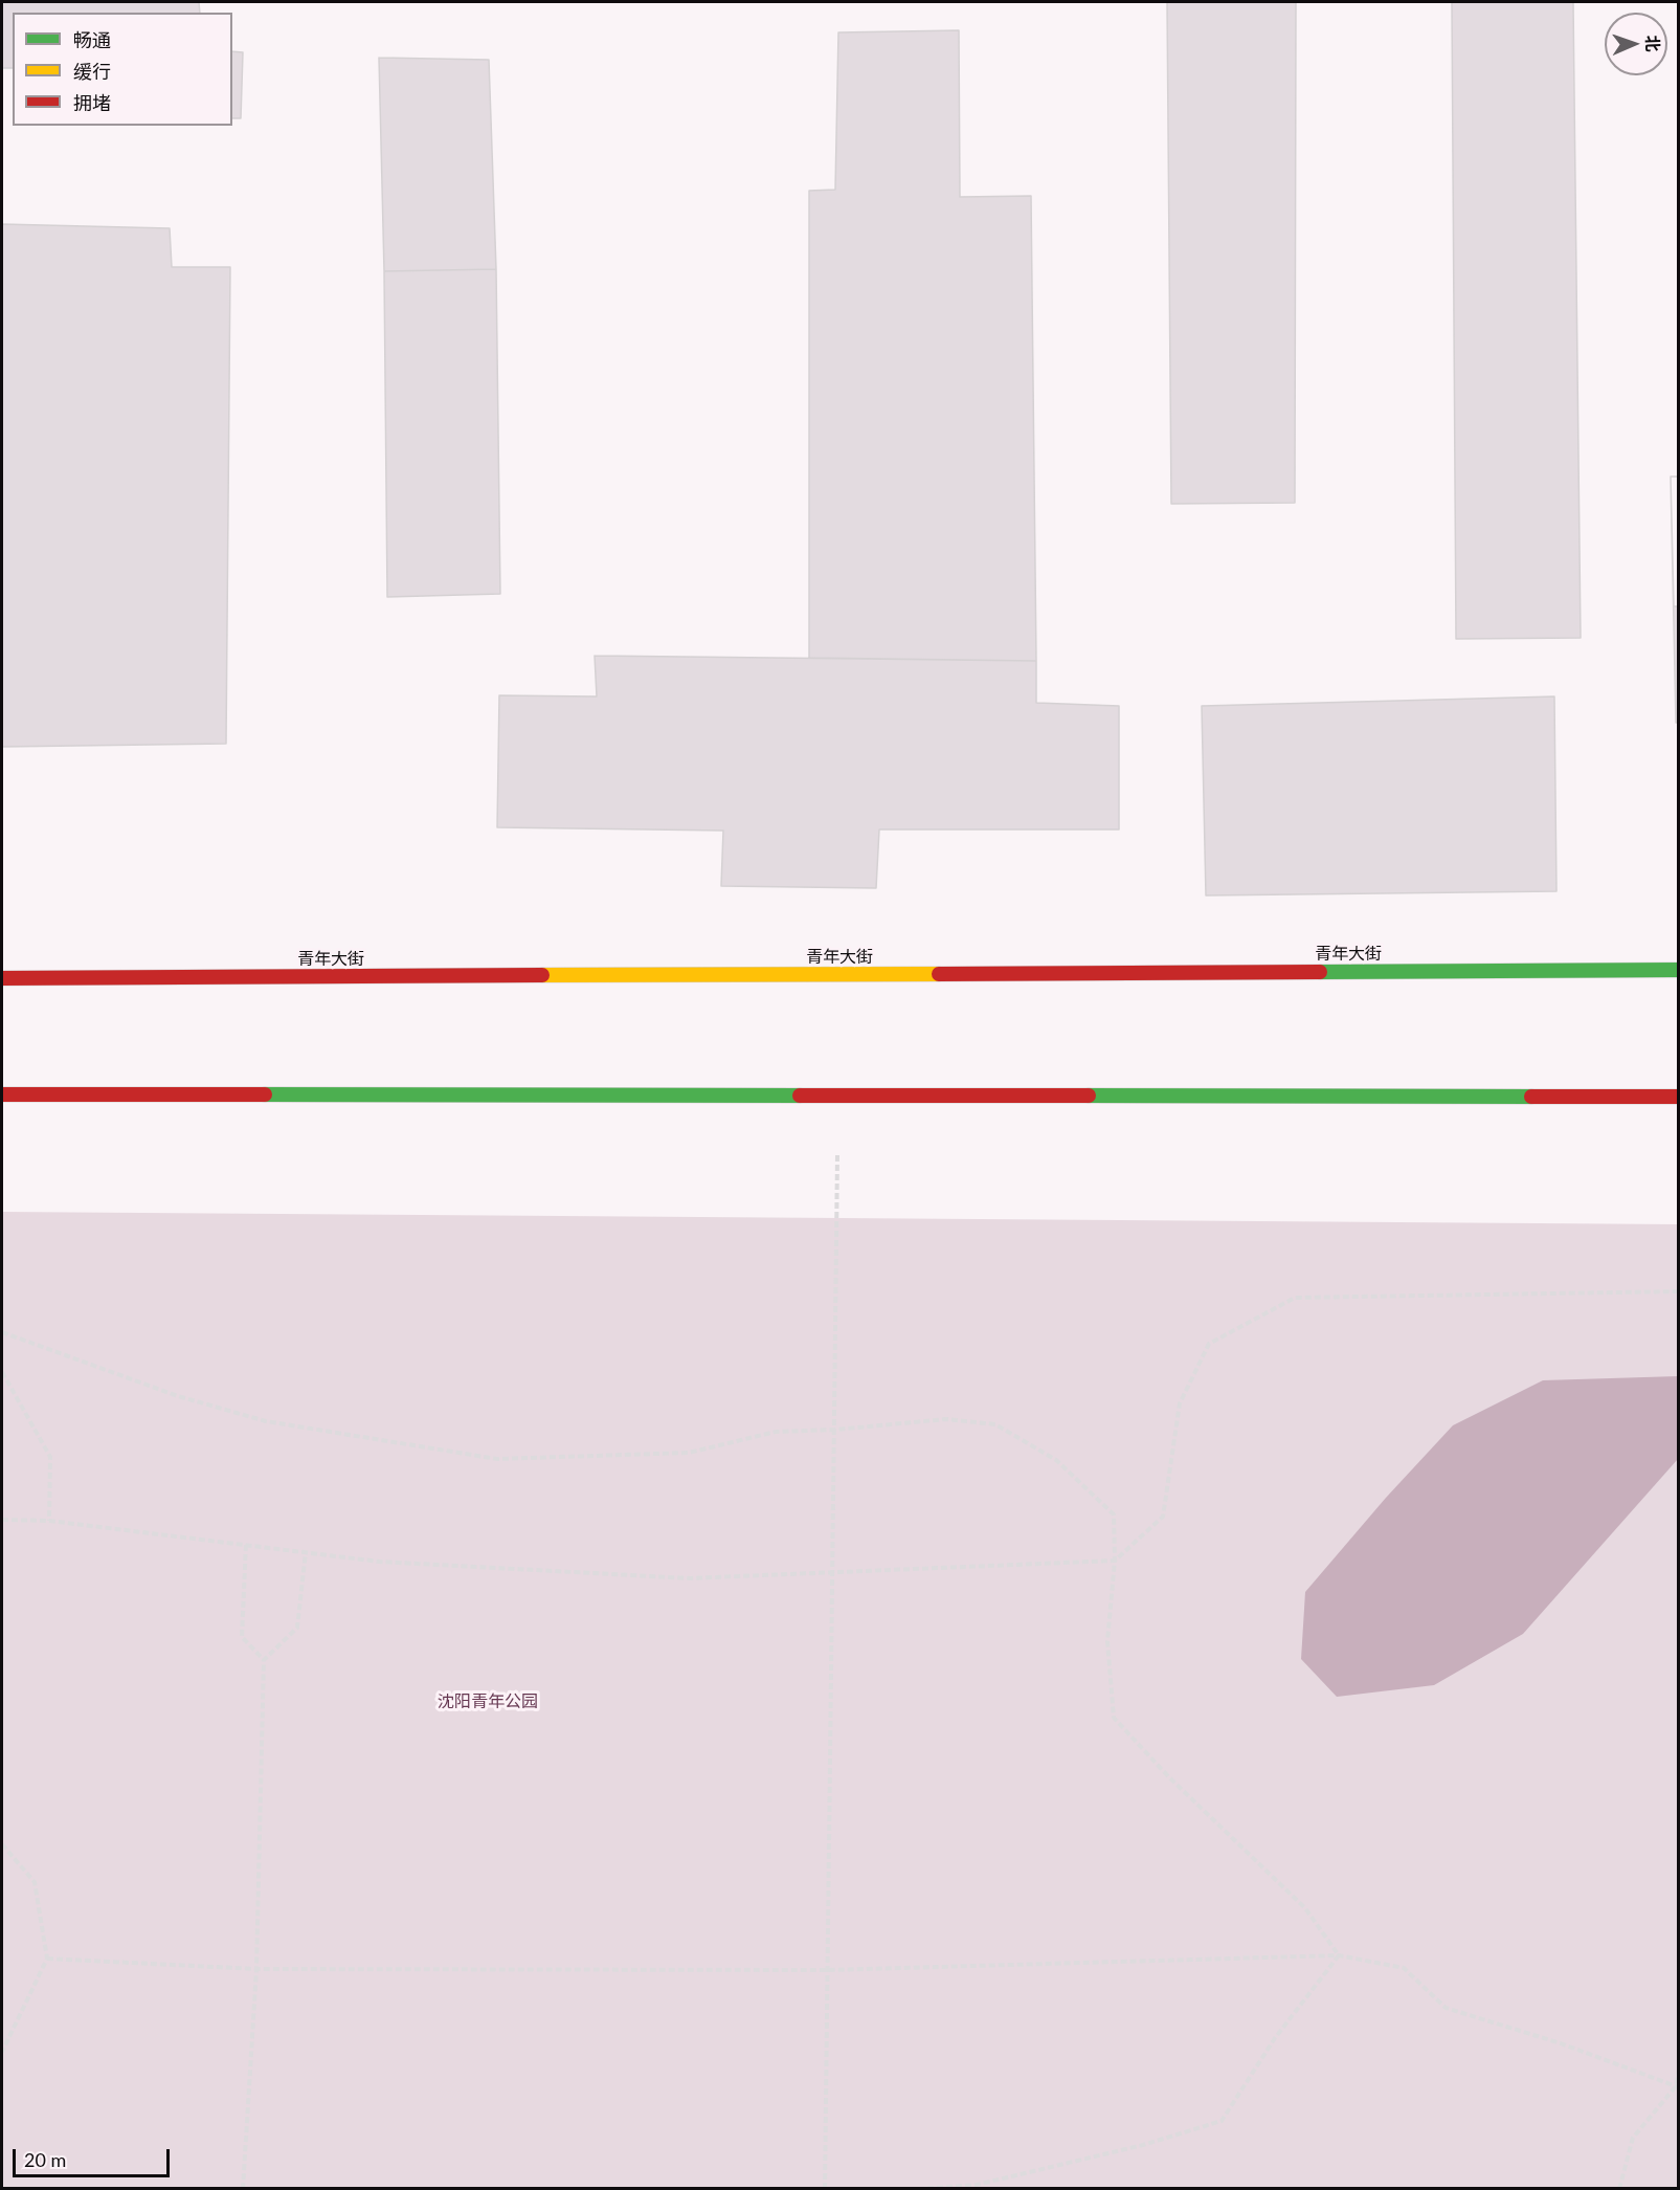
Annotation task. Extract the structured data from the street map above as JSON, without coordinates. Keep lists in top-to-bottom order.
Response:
{
  "streets": {
    "main road": ["青年大街"]
  },
  "parks": ["沈阳青年公园"],
  "legend": ["畅通", "缓行", "拥堵"],
  "scale_bar": "20 m",
  "north": "right"
}
